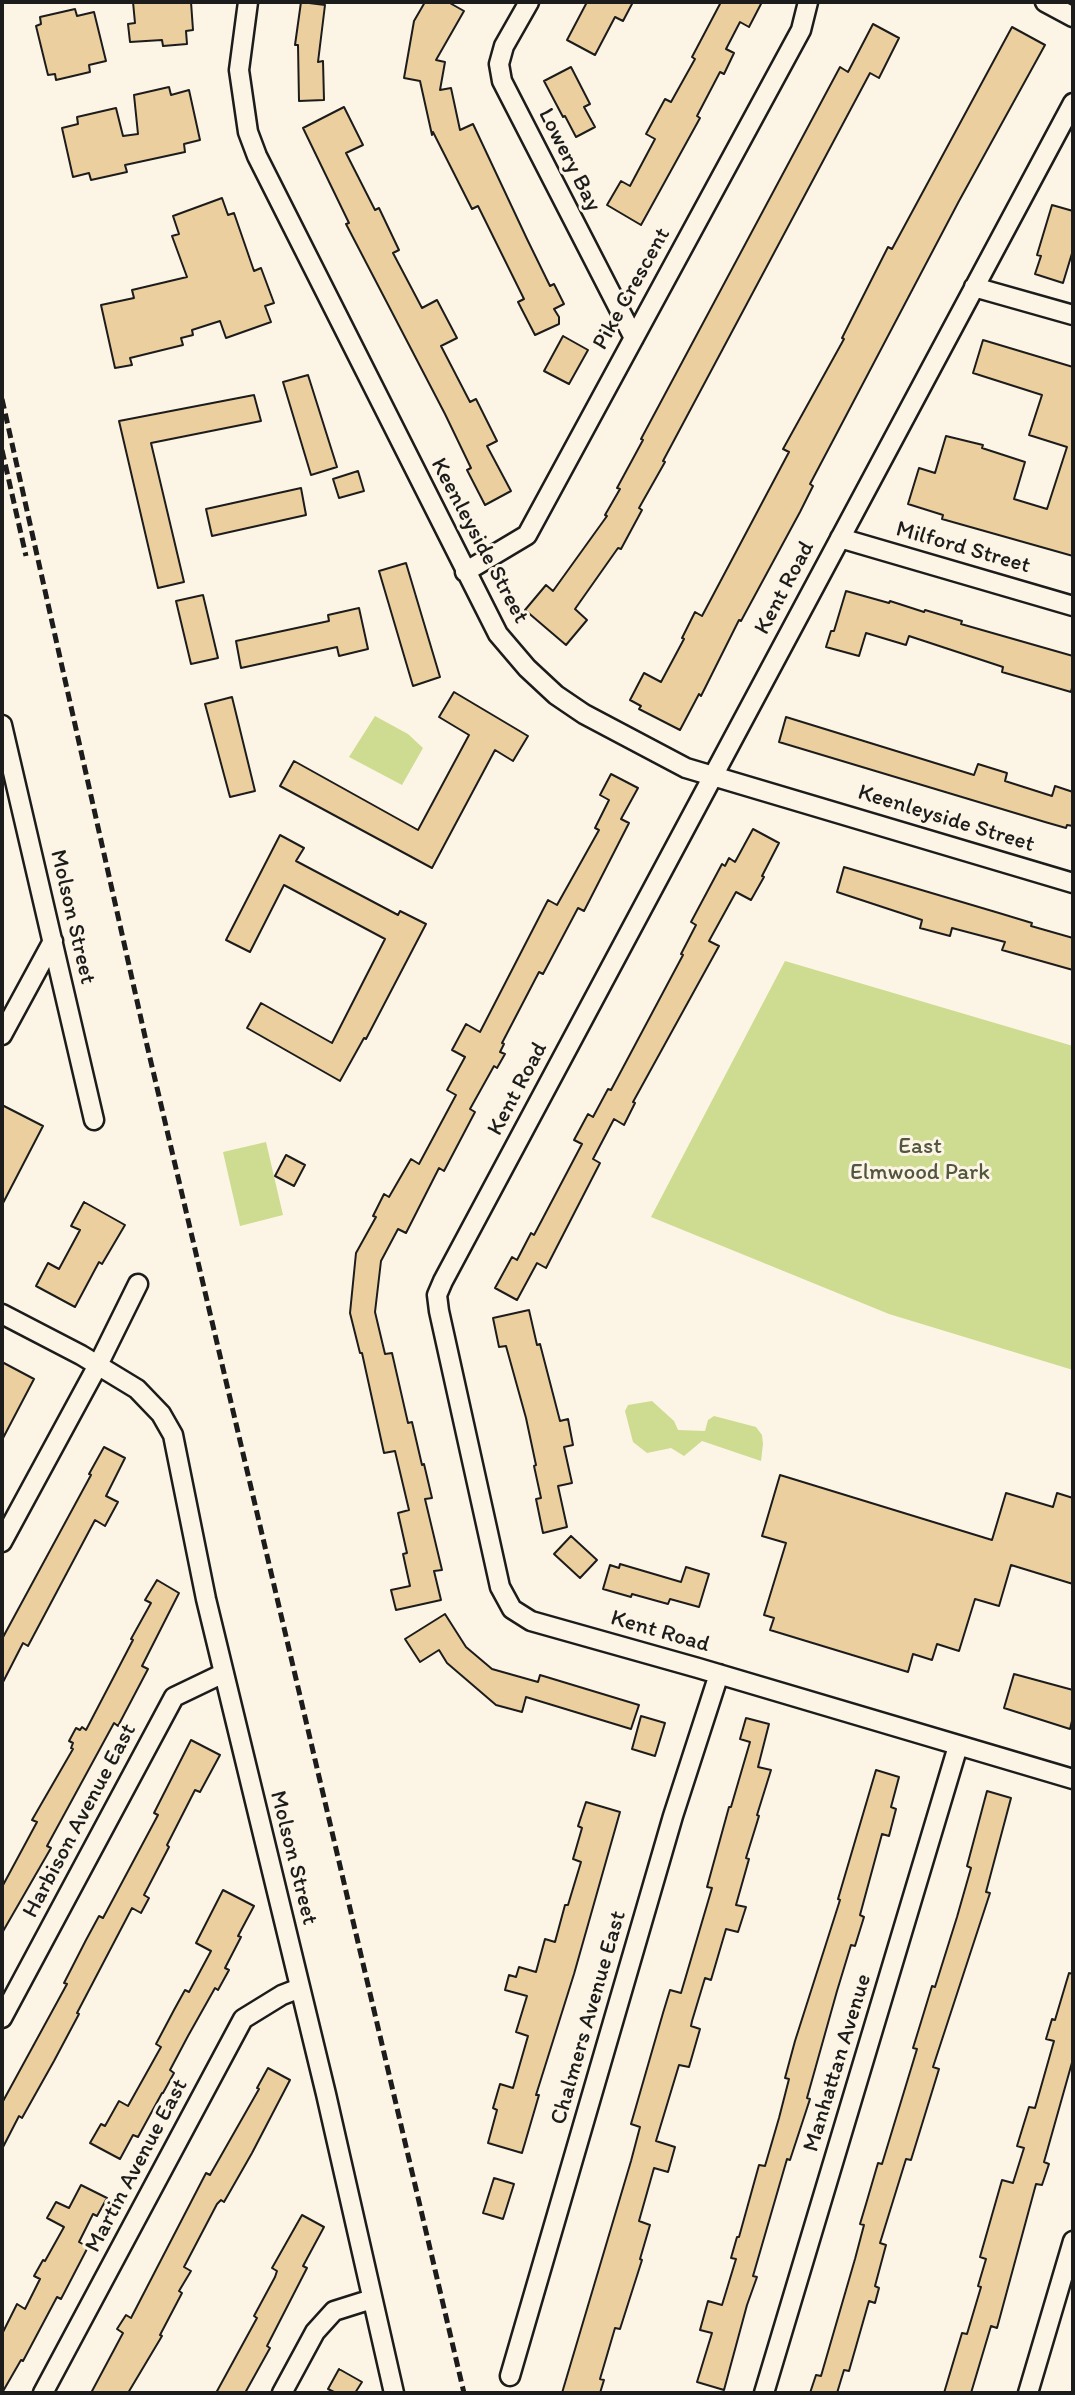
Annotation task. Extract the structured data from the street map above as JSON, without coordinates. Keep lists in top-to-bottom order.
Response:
{
  "streets": {
    "street": [
      "Lowery Bay",
      "Pike Crescent",
      "Keenleyside Street",
      "Milford Street",
      "Kent Road",
      "Molson Street",
      "Harbison Avenue East",
      "Chalmers Avenue East",
      "Manhattan Avenue",
      "Martin Avenue East"
    ]
  },
  "crossings": [
    ["Lowery Bay", "Pike Crescent"],
    ["Pike Crescent", "Keenleyside Street"],
    ["Keenleyside Street", "Kent Road"],
    ["Milford Street", "Kent Road"],
    ["Kent Road", "Chalmers Avenue East"],
    ["Kent Road", "Manhattan Avenue"],
    ["Molson Street", "Harbison Avenue East"],
    ["Molson Street", "Martin Avenue East"]
  ],
  "parks": ["East Elmwood Park"]
}
